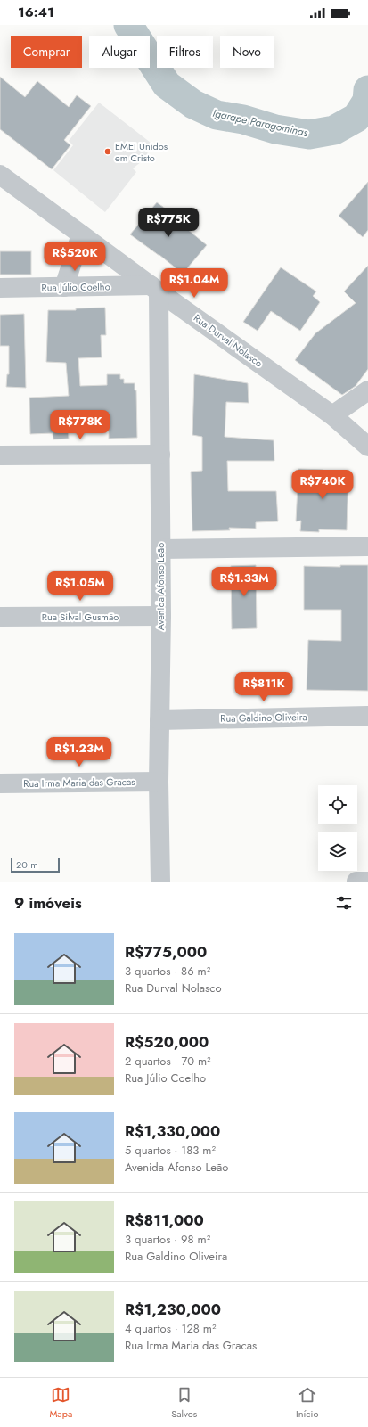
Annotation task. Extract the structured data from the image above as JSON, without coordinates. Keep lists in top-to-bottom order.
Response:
{
  "streets": {
    "street": [
      "Rua Júlio Coelho",
      "Rua Durval Nolasco",
      "Avenida Afonso Leão",
      "Rua Silval Gusmão",
      "Rua Galdino Oliveira",
      "Rua Irma Maria das Gracas"
    ]
  },
  "crossings": [
    ["Rua Júlio Coelho", "Rua Durval Nolasco"],
    ["Rua Júlio Coelho", "Avenida Afonso Leão"],
    ["Rua Durval Nolasco", "Avenida Afonso Leão"],
    ["Avenida Afonso Leão", "Rua Silval Gusmão"],
    ["Avenida Afonso Leão", "Rua Galdino Oliveira"],
    ["Avenida Afonso Leão", "Rua Irma Maria das Gracas"]
  ],
  "water": ["Igarape Paragominas"],
  "places": ["EMEI Unidos em Cristo"],
  "scale_bar": "20 m",
  "page": {
    "status": "16:41",
    "chip": [
      "Comprar",
      "Alugar",
      "Filtros",
      "Novo"
    ],
    "price": [
      "R$775K",
      "R$520K",
      "R$1.04M",
      "R$778K",
      "R$740K",
      "R$1.33M",
      "R$1.05M",
      "R$811K",
      "R$1.23M"
    ],
    "scale": "20 m",
    "heading": "9 imóveis",
    "list": [
      {
        "name": "R$775,000",
        "note": "3 quartos · 86 m² · Rua Durval Nolasco"
      },
      {
        "name": "R$520,000",
        "note": "2 quartos · 70 m² · Rua Júlio Coelho"
      },
      {
        "name": "R$1,330,000",
        "note": "5 quartos · 183 m² · Avenida Afonso Leão"
      },
      {
        "name": "R$811,000",
        "note": "3 quartos · 98 m² · Rua Galdino Oliveira"
      },
      {
        "name": "R$1,230,000",
        "note": "4 quartos · 128 m² · Rua Irma Maria das Gracas"
      }
    ],
    "tabs": ["Mapa", "Salvos", "Início"]
  }
}
